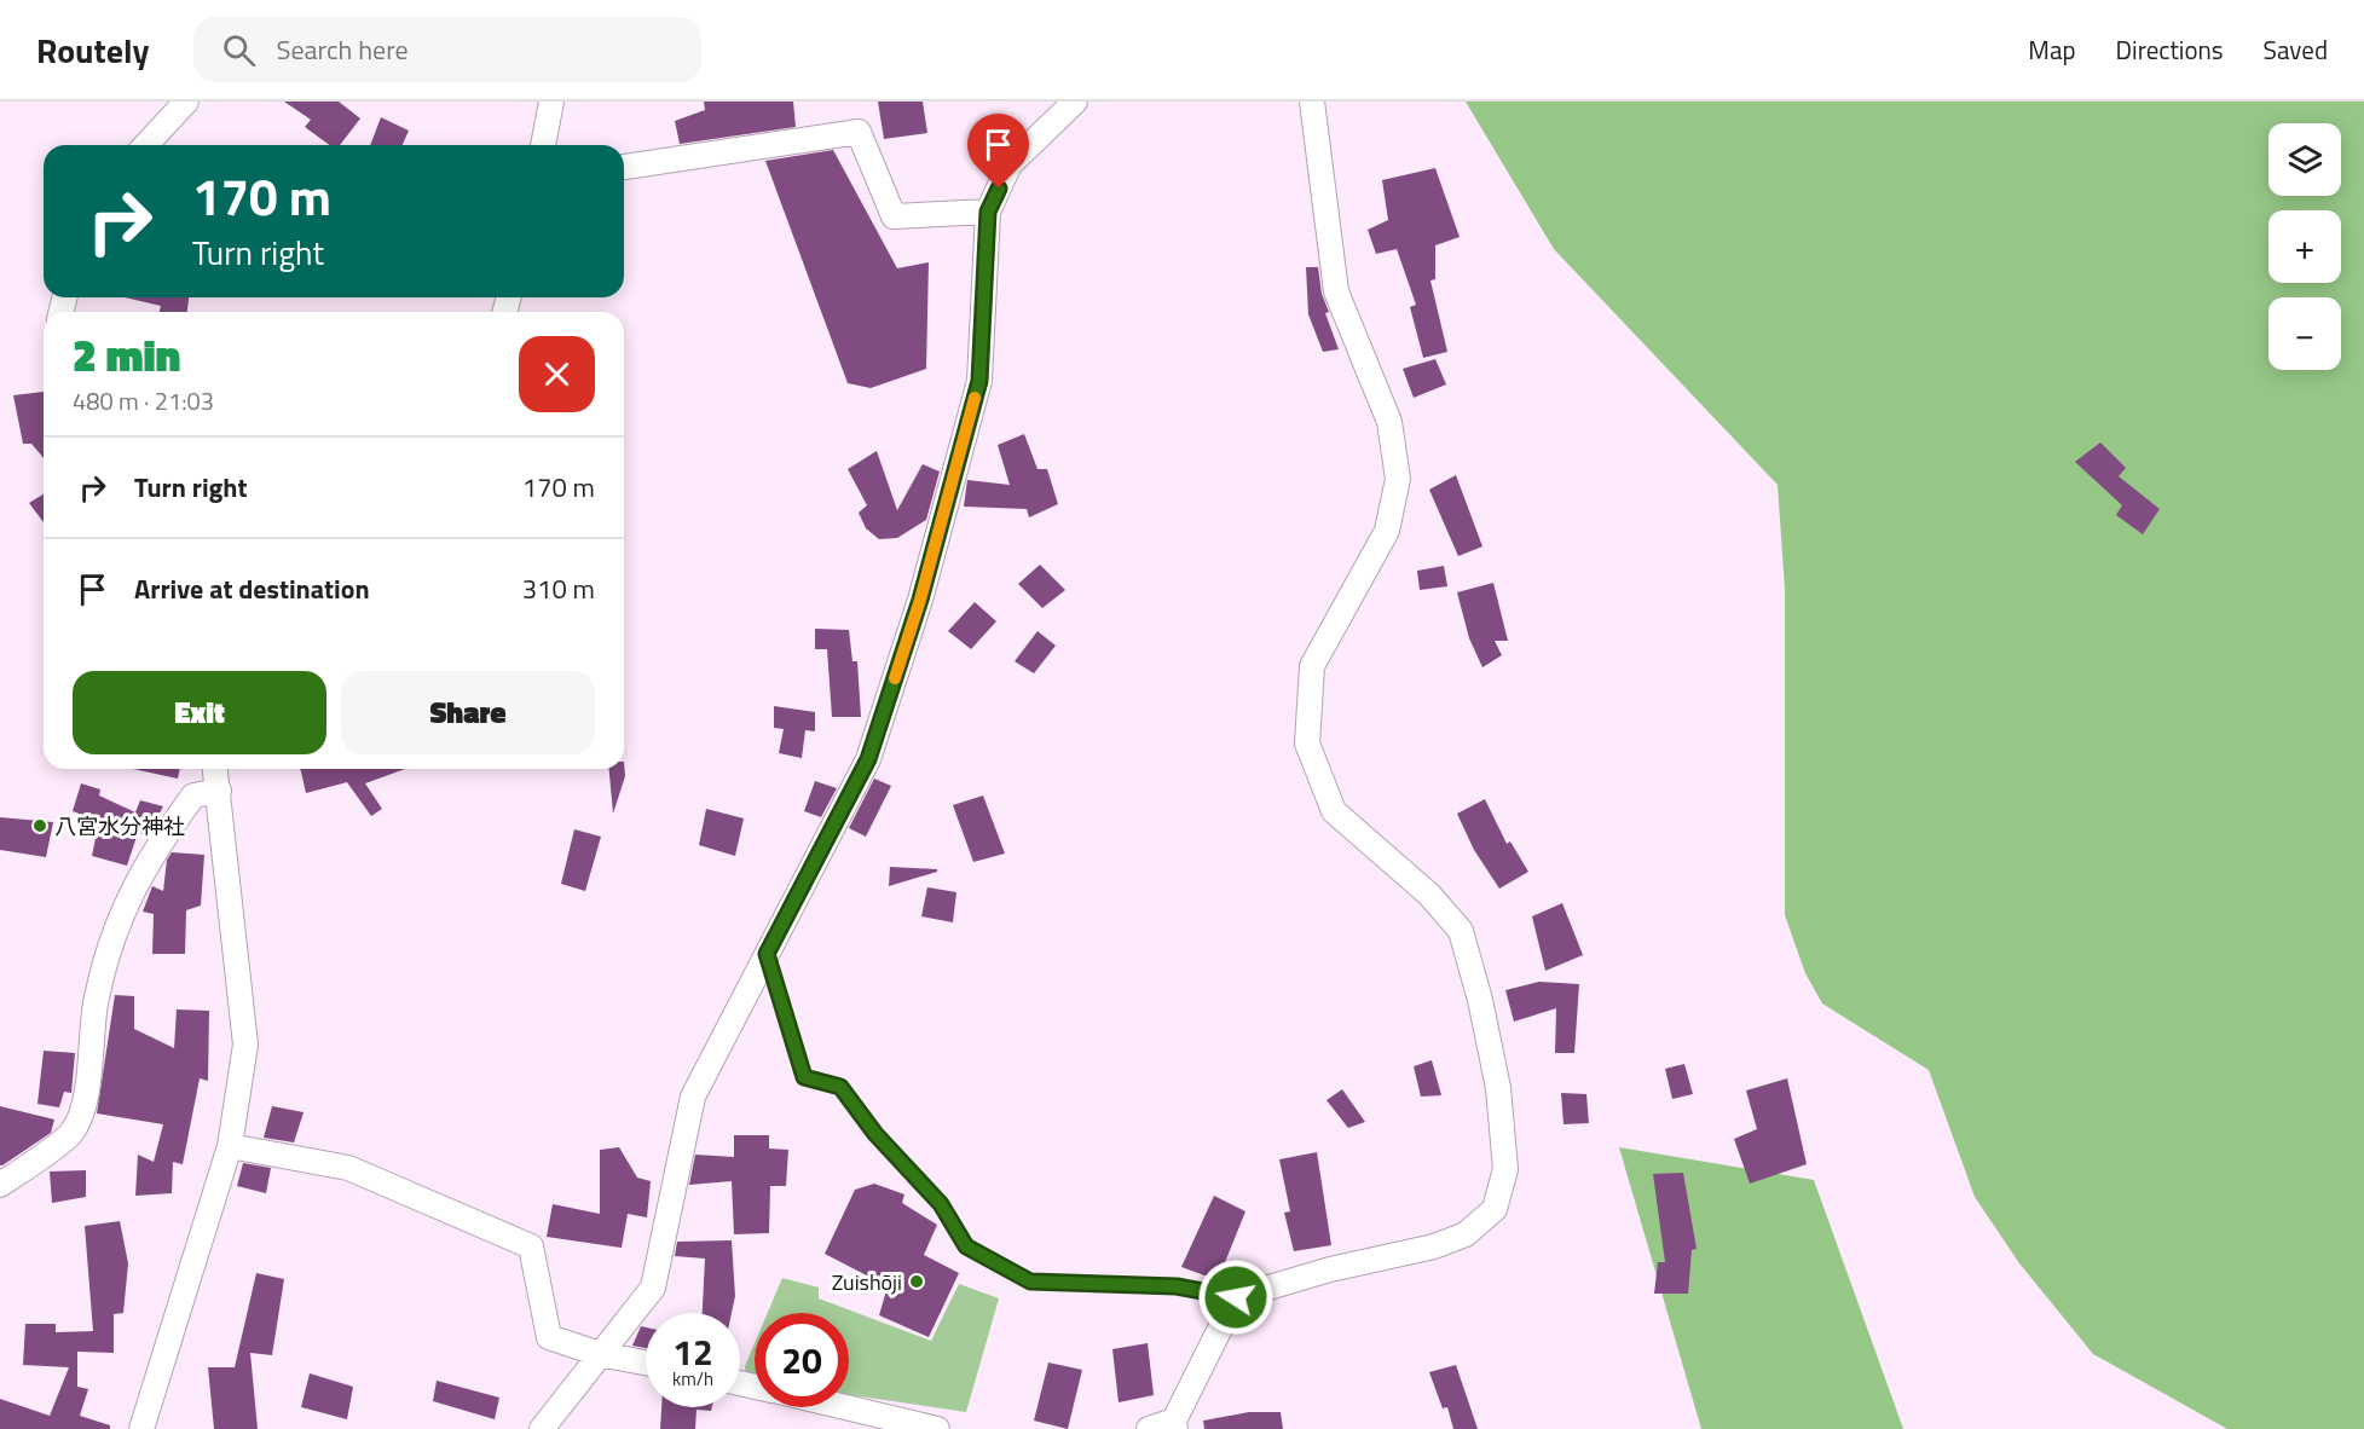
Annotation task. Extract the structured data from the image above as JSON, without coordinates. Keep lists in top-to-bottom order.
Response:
{
  "places": ["八宮水分神社", "Zuishōji"],
  "page": {
    "header": "Routely",
    "search": "Search here",
    "nav": ["Map", "Directions", "Saved"],
    "map_buttons": ["+", "−"],
    "turn": ["170 m", "Turn right"],
    "heading": ["2 min", "480 m · 21:03"],
    "list": [
      {
        "name": "Turn right",
        "value": "170 m"
      },
      {
        "name": "Arrive at destination",
        "value": "310 m"
      }
    ],
    "buttons": ["Exit", "Share"],
    "speed": "12 km/h",
    "limit": "20"
  }
}
